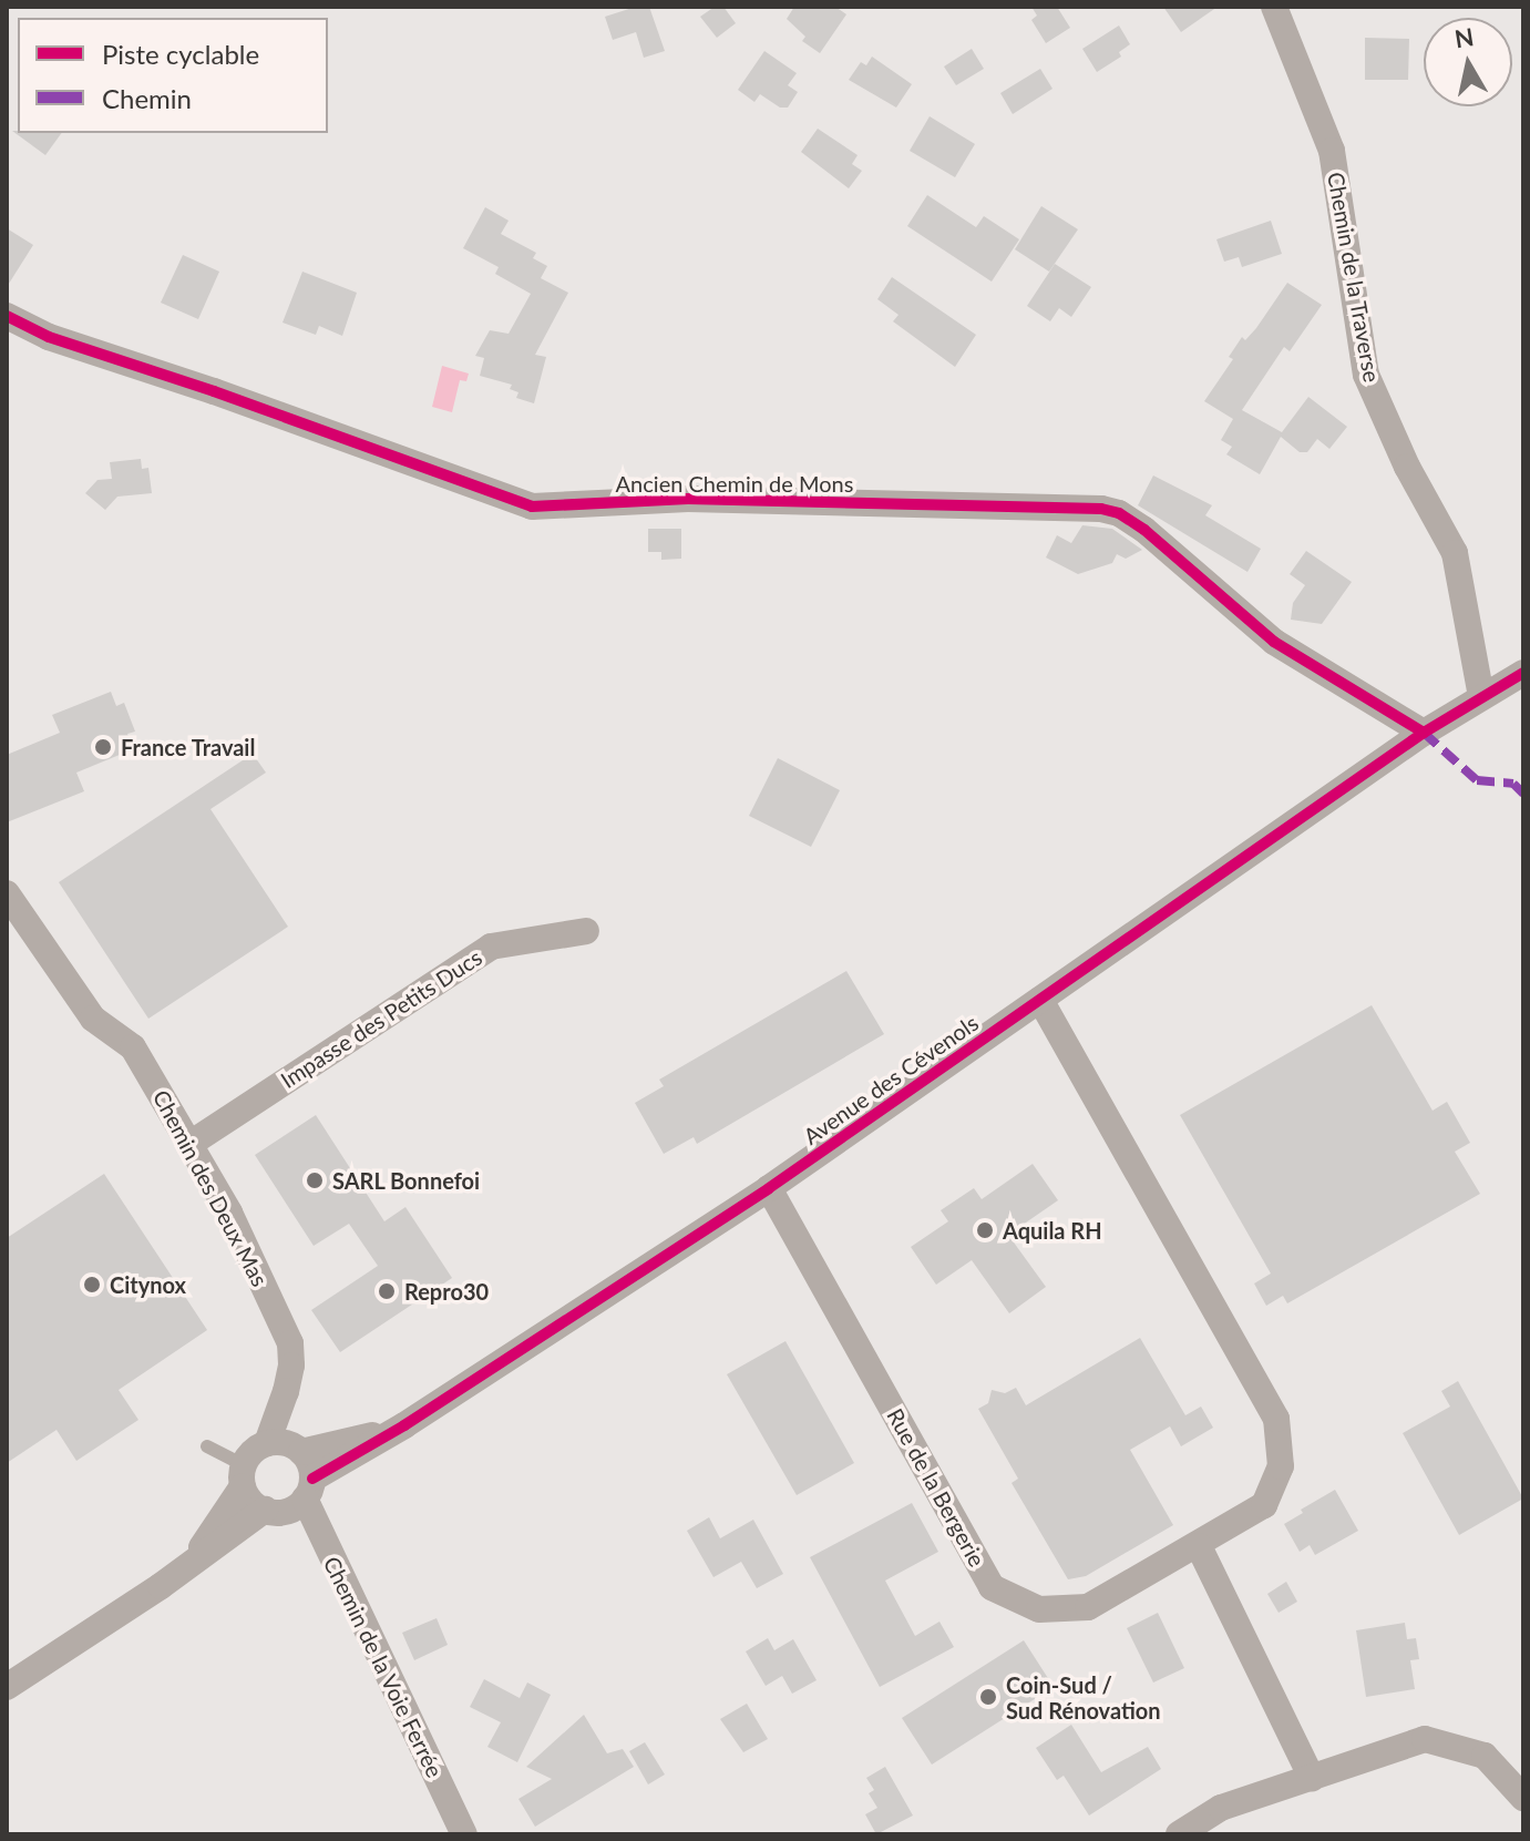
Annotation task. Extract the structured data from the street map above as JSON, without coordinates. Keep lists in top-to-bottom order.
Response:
{
  "streets": {
    "street": [
      "Chemin de la Traverse",
      "Ancien Chemin de Mons",
      "Impasse des Petits Ducs",
      "Avenue des Cévenols",
      "Chemin des Deux Mas",
      "Rue de la Bergerie",
      "Chemin de la Voie Ferrée"
    ]
  },
  "crossings": [
    ["Chemin de la Traverse", "Avenue des Cévenols"],
    ["Ancien Chemin de Mons", "Avenue des Cévenols"],
    ["Impasse des Petits Ducs", "Chemin des Deux Mas"],
    ["Avenue des Cévenols", "Chemin des Deux Mas"],
    ["Avenue des Cévenols", "Rue de la Bergerie"],
    ["Avenue des Cévenols", "Chemin de la Voie Ferrée"],
    ["Chemin des Deux Mas", "Chemin de la Voie Ferrée"]
  ],
  "places": [
    "France Travail",
    "SARL Bonnefoi",
    "Aquila RH",
    "Citynox",
    "Repro30",
    "Coin-Sud / Sud Rénovation"
  ],
  "legend": ["Piste cyclable", "Chemin"],
  "north": "top"
}
